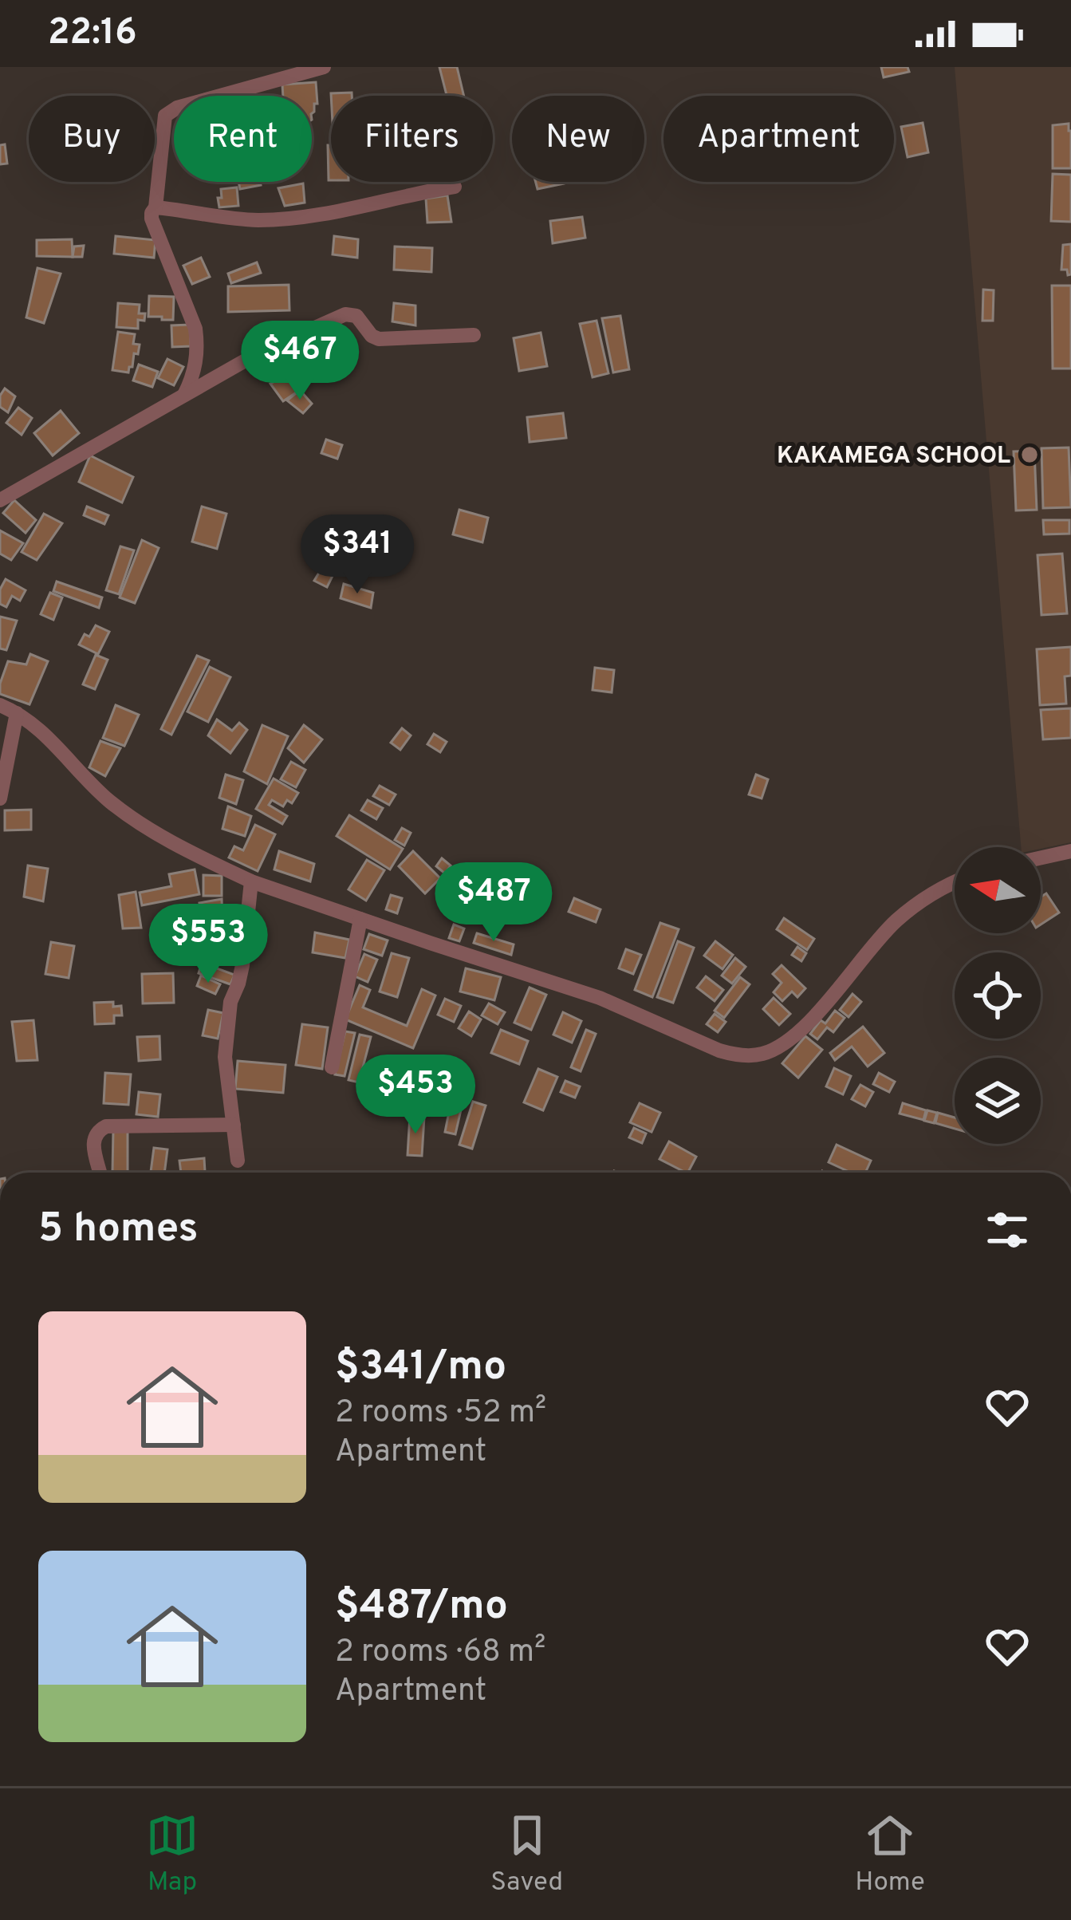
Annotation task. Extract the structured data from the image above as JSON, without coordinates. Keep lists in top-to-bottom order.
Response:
{
  "places": ["KAKAMEGA SCHOOL"],
  "north": "left",
  "page": {
    "status": "22:16",
    "chip": [
      "Buy",
      "Rent",
      "Filters",
      "New",
      "Apartment"
    ],
    "price": [
      "$467",
      "$341",
      "$487",
      "$553",
      "$453"
    ],
    "heading": "5 homes",
    "list": [
      {
        "name": "$341/mo",
        "note": "2 rooms · 52 m² · Apartment"
      },
      {
        "name": "$487/mo",
        "note": "2 rooms · 68 m² · Apartment"
      }
    ],
    "tabs": ["Map", "Saved", "Home"]
  }
}
